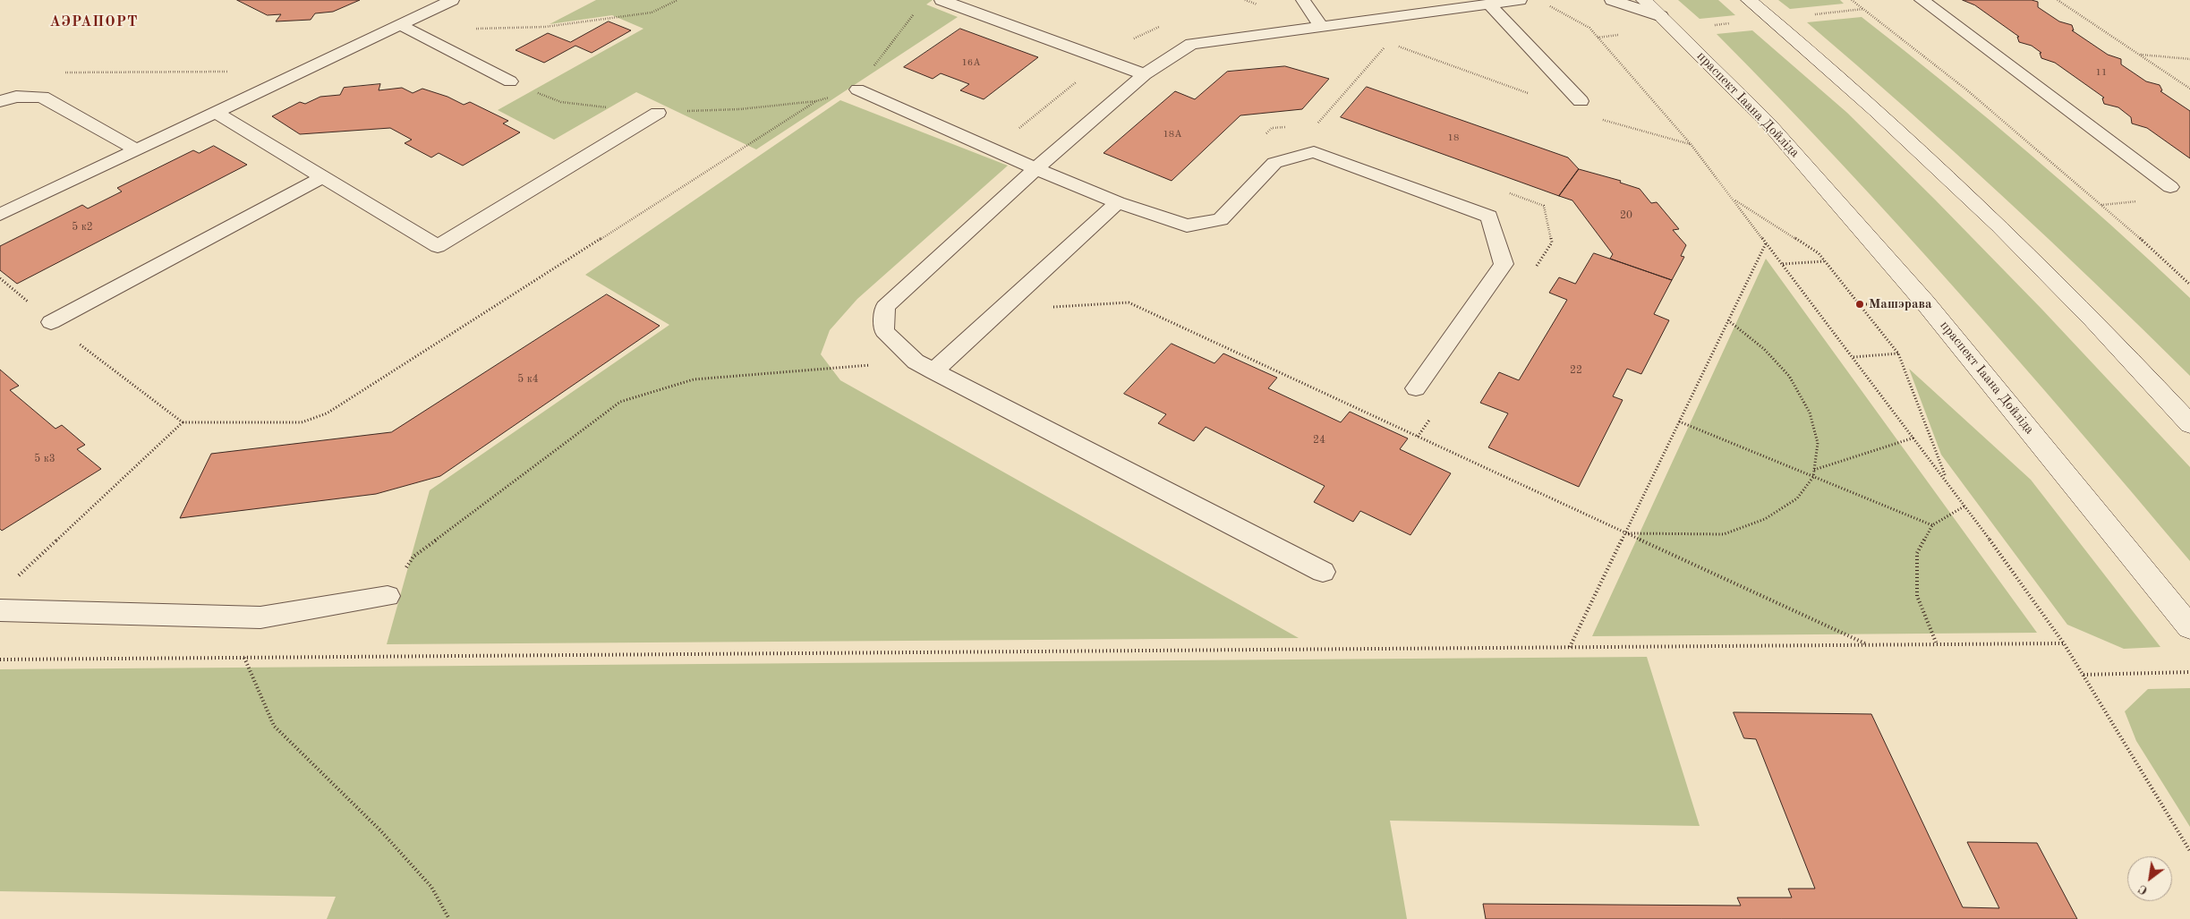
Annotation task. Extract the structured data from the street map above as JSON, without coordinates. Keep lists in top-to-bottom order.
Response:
{
  "streets": {
    "main road": ["праспект Іаана Дойліда"]
  },
  "districts": ["АЭРАПОРТ"],
  "places": ["Машэрава"],
  "house_numbers": [
    "16А",
    "11",
    "18А",
    "18",
    "20",
    "5 к2",
    "22",
    "5 к4",
    "24",
    "5 к3"
  ],
  "north": "bottom left"
}
